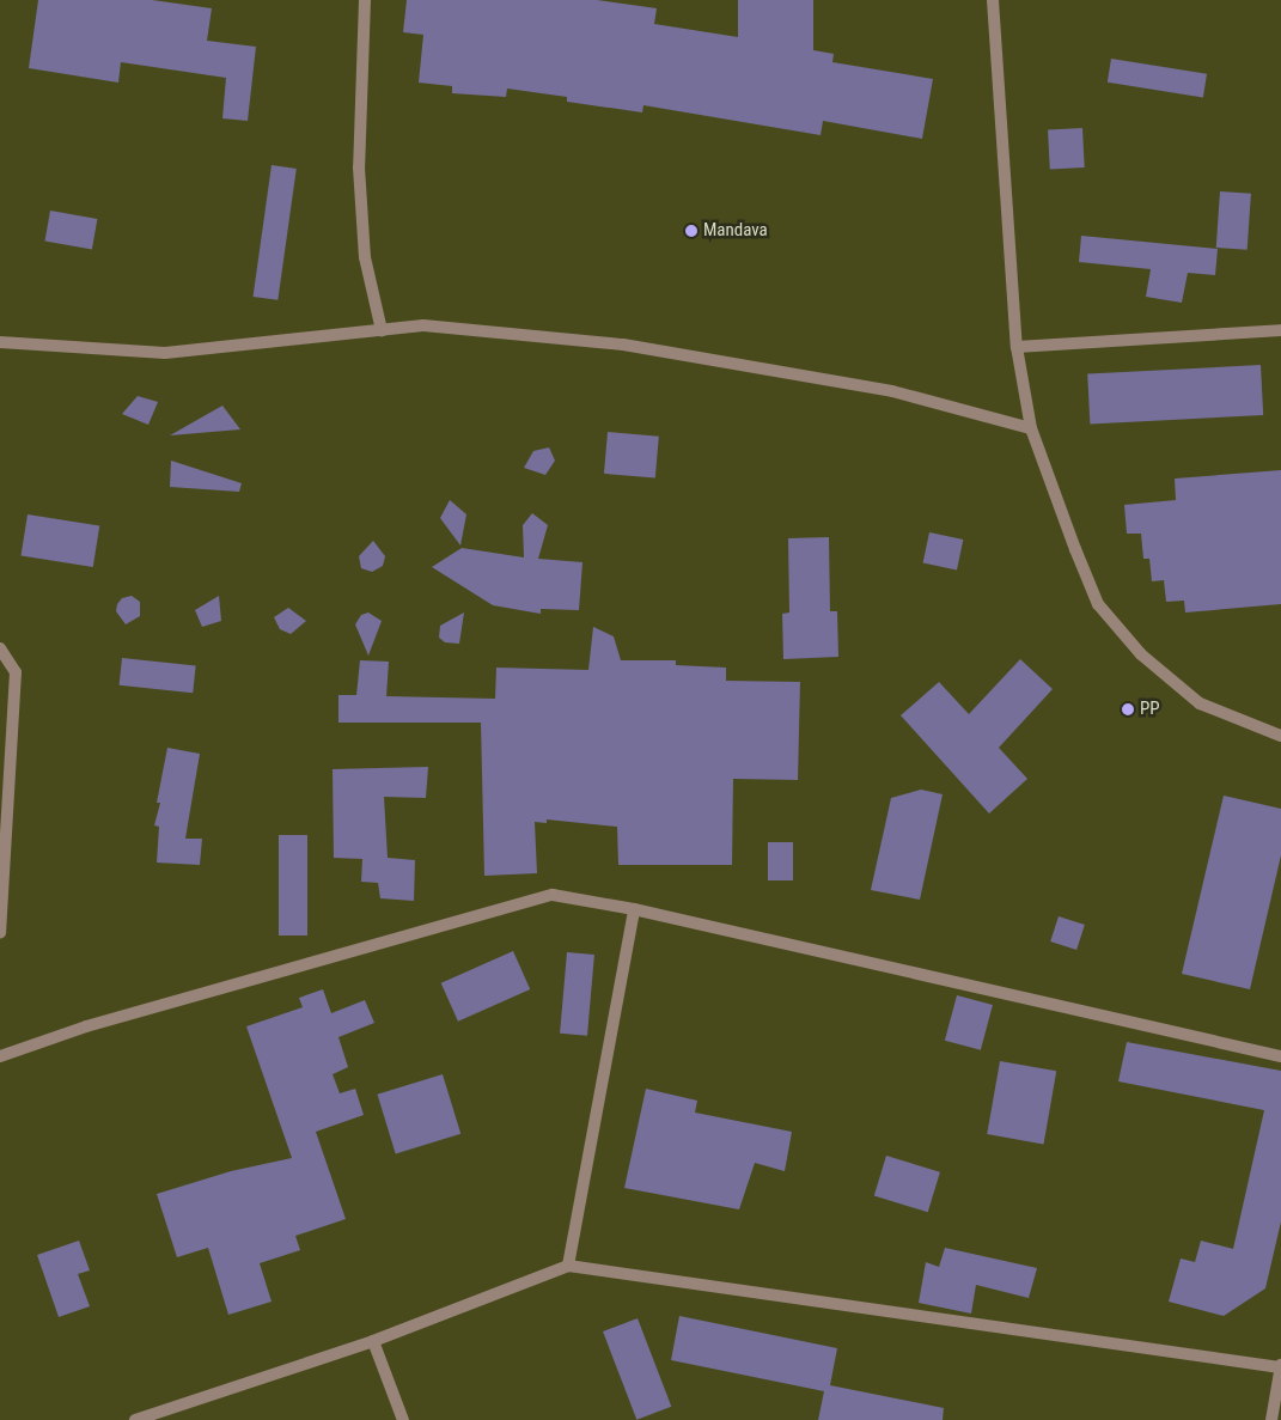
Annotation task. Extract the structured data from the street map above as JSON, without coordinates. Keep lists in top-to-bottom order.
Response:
{
  "places": ["Mandava", "PP"]
}
